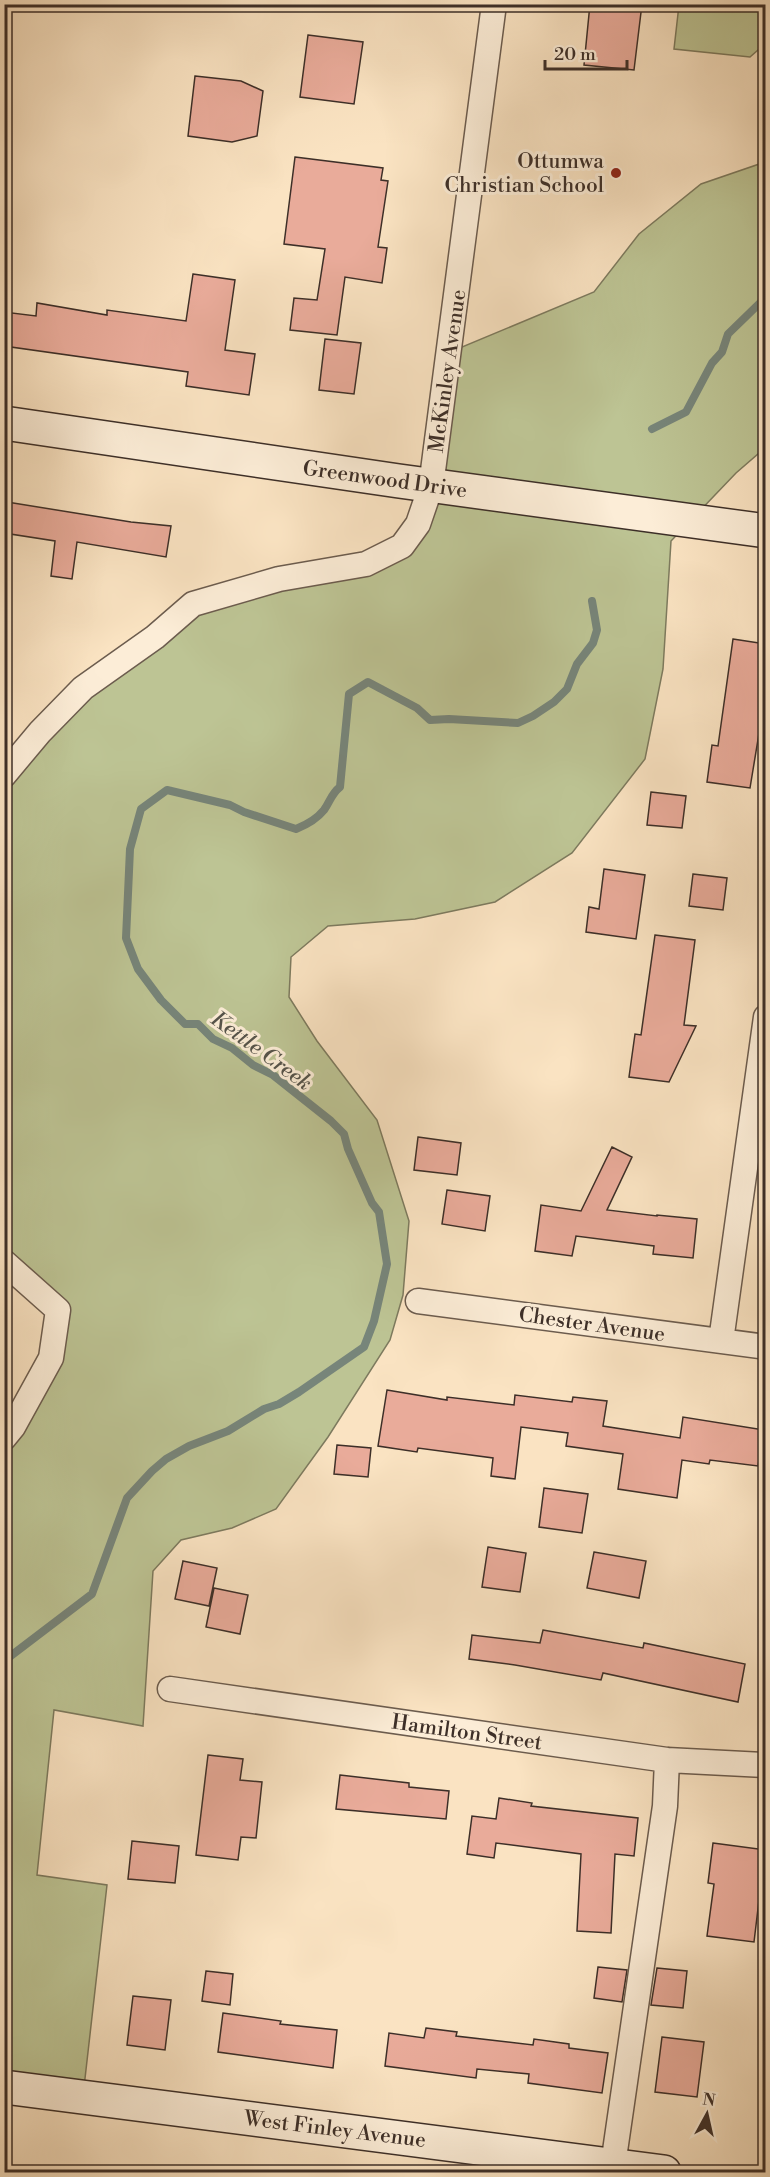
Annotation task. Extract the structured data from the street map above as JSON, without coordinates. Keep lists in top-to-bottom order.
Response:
{
  "streets": {
    "street": [
      "McKinley Avenue",
      "Greenwood Drive",
      "Chester Avenue",
      "Hamilton Street",
      "West Finley Avenue"
    ]
  },
  "crossings": [
    ["McKinley Avenue", "Greenwood Drive"]
  ],
  "water": ["Kettle Creek"],
  "places": ["Ottumwa Christian School"],
  "scale_bar": "20 m",
  "north": "top"
}
